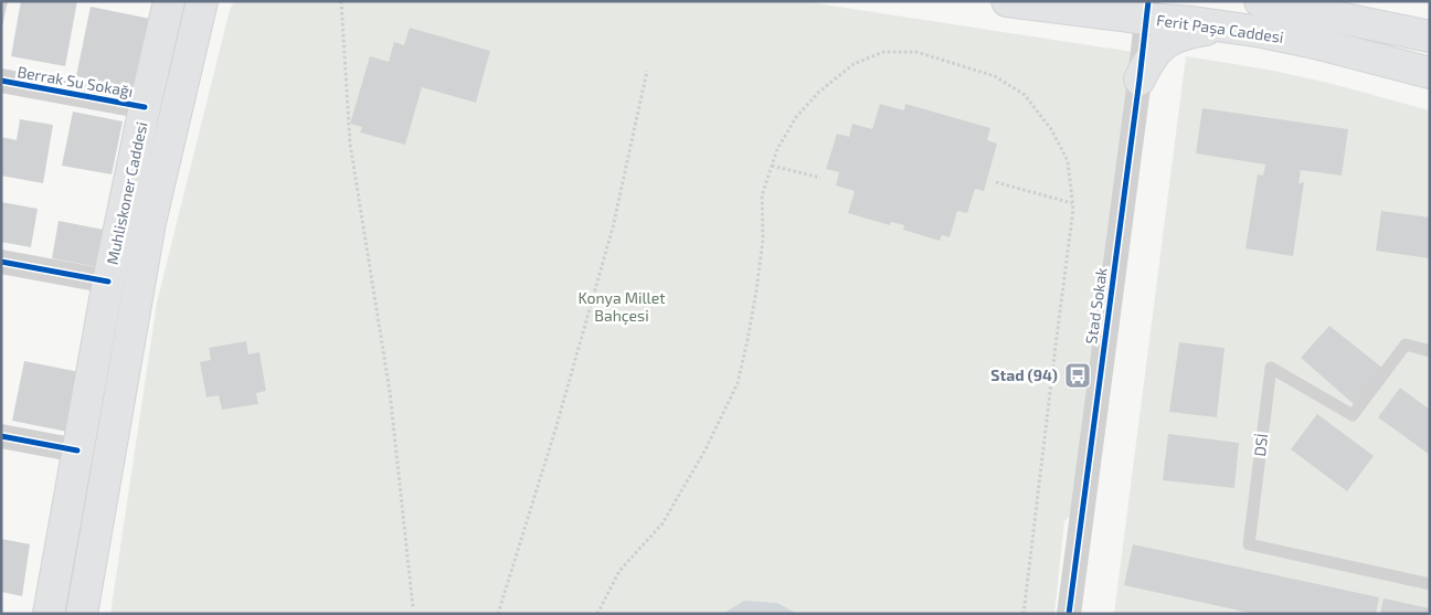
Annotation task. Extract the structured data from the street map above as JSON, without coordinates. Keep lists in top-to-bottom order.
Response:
{
  "streets": {
    "main road": ["Ferit Paşa Caddesi", "Muhliskoner Caddesi"],
    "street": ["Berrak Su Sokağı", "Stad Sokak"],
    "lane": ["DSİ"]
  },
  "crossings": [
    ["Ferit Paşa Caddesi", "Stad Sokak"],
    ["Berrak Su Sokağı", "Muhliskoner Caddesi"]
  ],
  "parks": ["Konya Millet Bahçesi"],
  "places": {
    "bus stop": ["Stad (94)"]
  }
}
